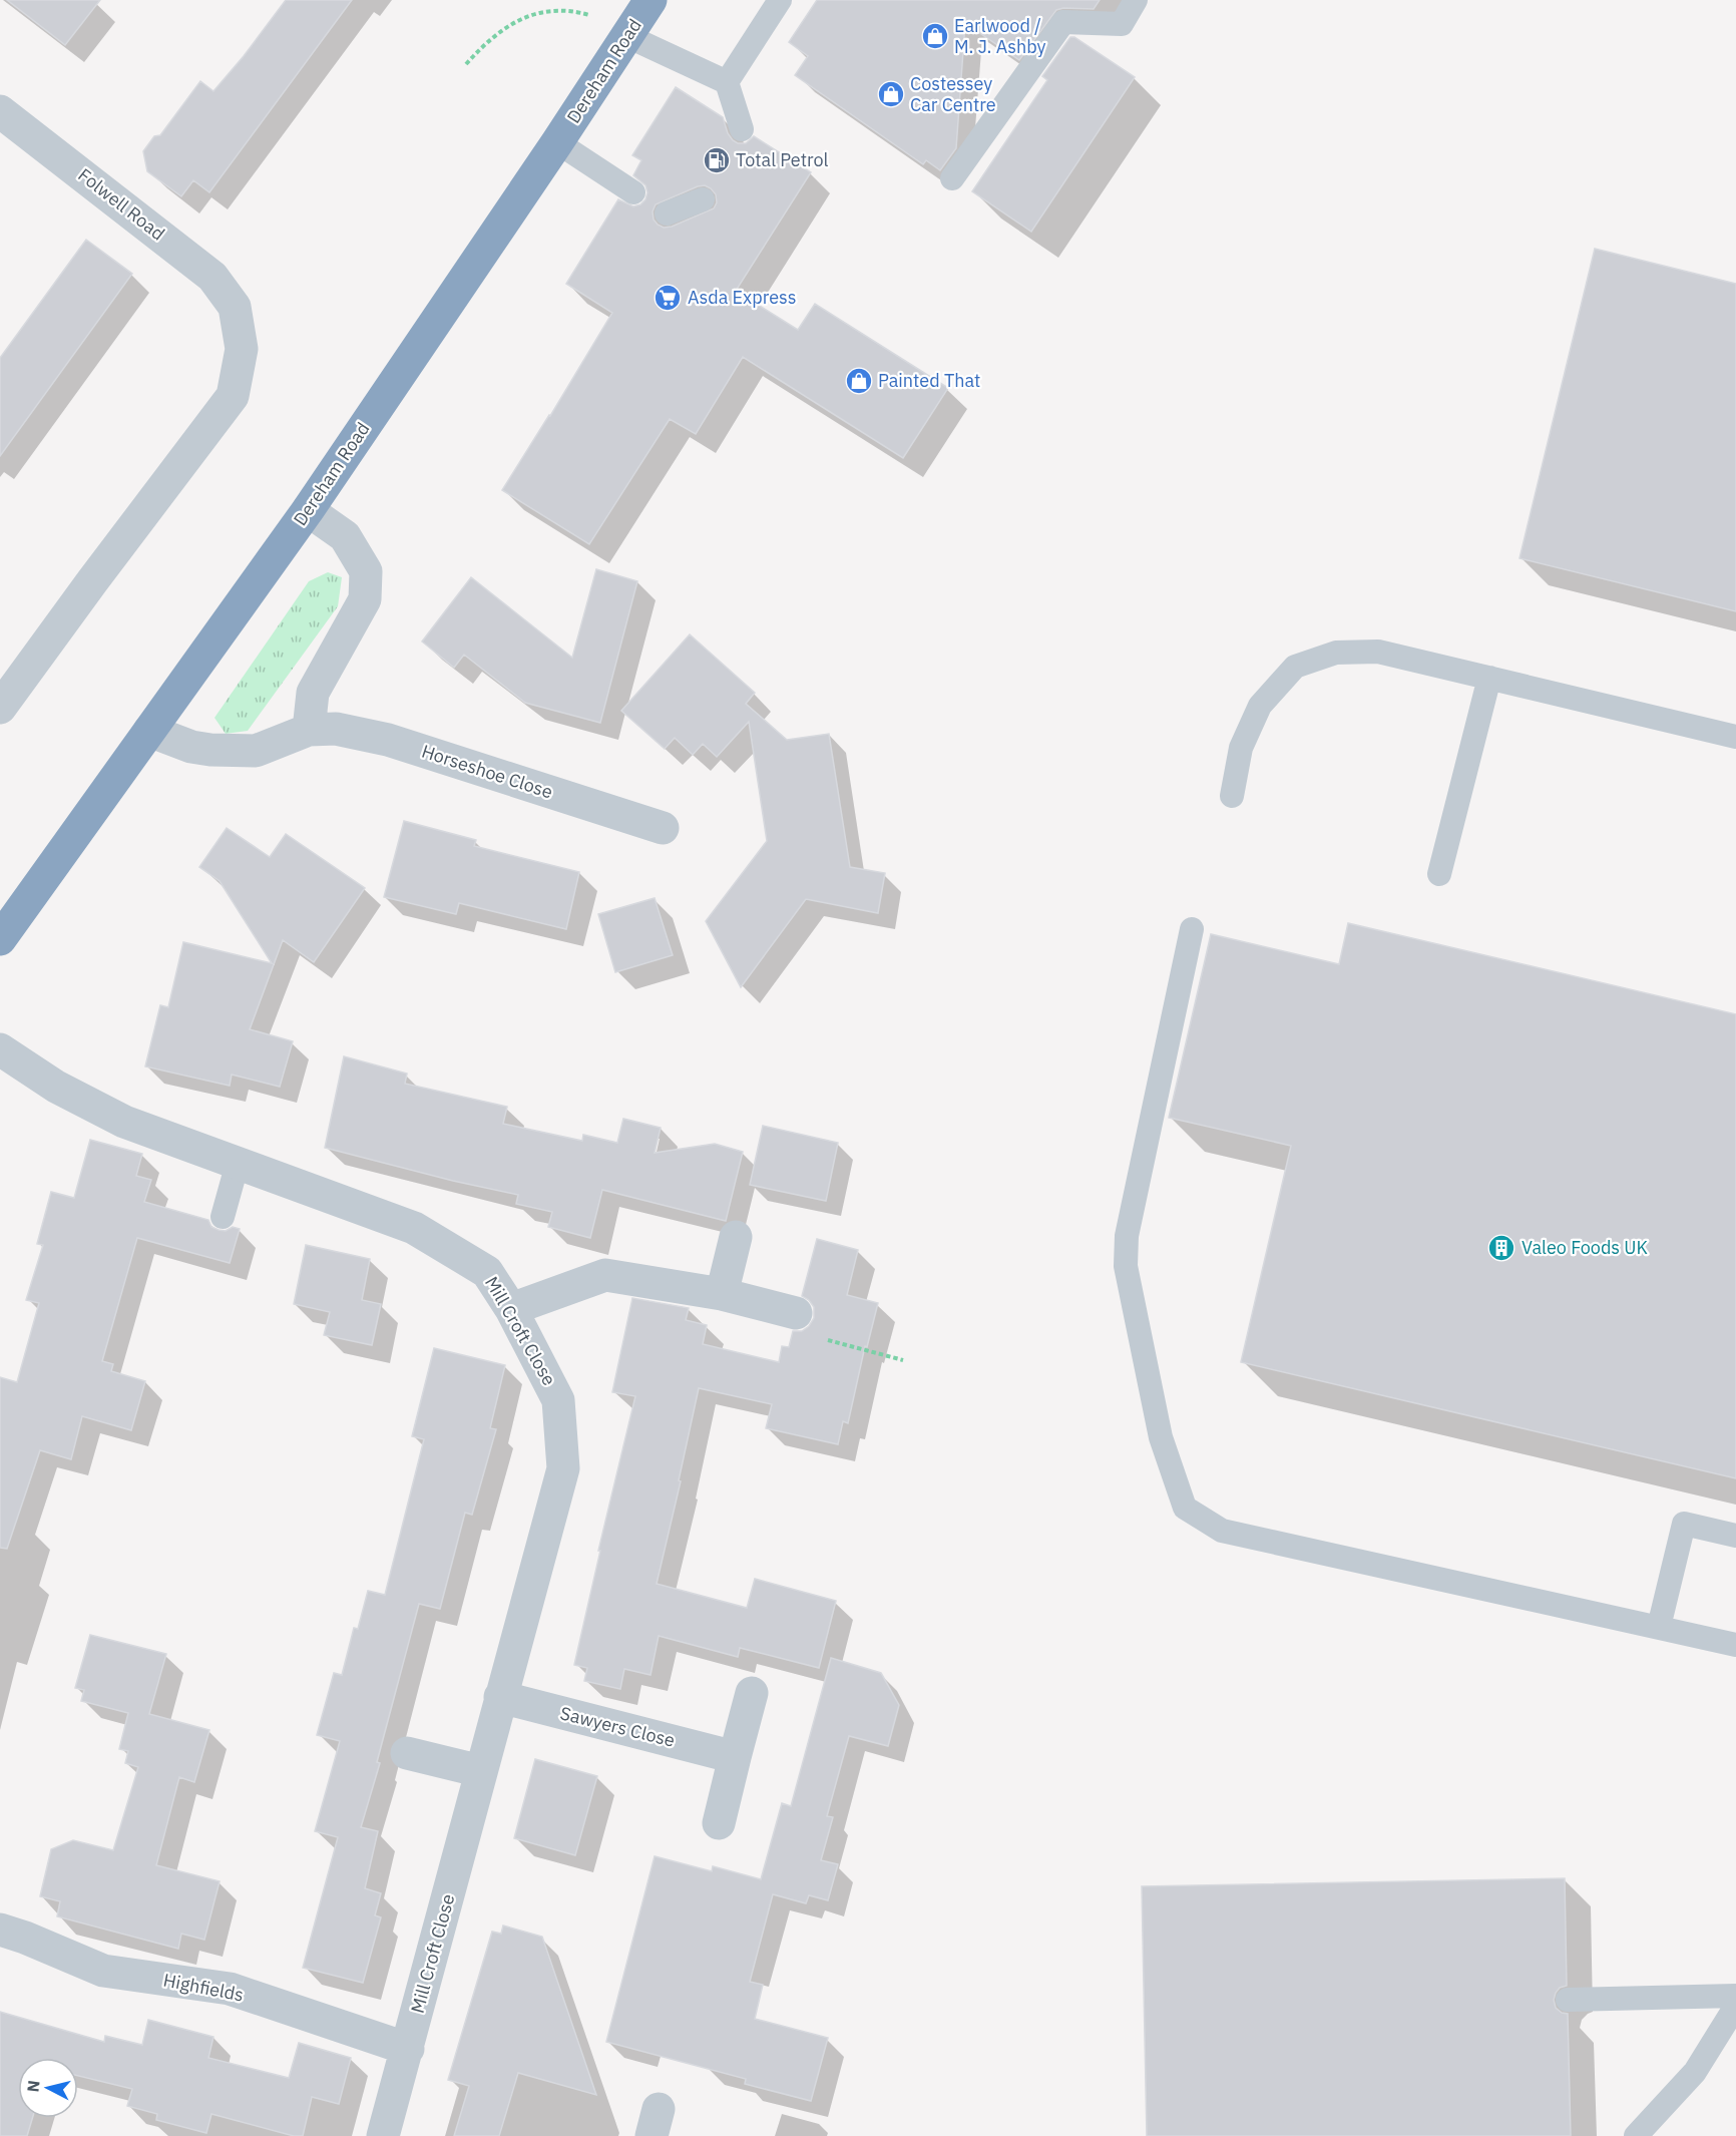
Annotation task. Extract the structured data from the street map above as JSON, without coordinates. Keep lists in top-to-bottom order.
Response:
{
  "streets": {
    "highway": ["Dereham Road"],
    "street": [
      "Folwell Road",
      "Horseshoe Close",
      "Mill Croft Close",
      "Sawyers Close",
      "Highfields"
    ]
  },
  "crossings": [
    ["Dereham Road", "Horseshoe Close"],
    ["Mill Croft Close", "Sawyers Close"],
    ["Mill Croft Close", "Highfields"]
  ],
  "places": {
    "shop": ["Earlwood / M. J. Ashby", "Costessey Car Centre", "Painted That"],
    "fuel station": ["Total Petrol"],
    "supermarket": ["Asda Express"],
    "building": ["Valeo Foods UK"]
  },
  "north": "left"
}
